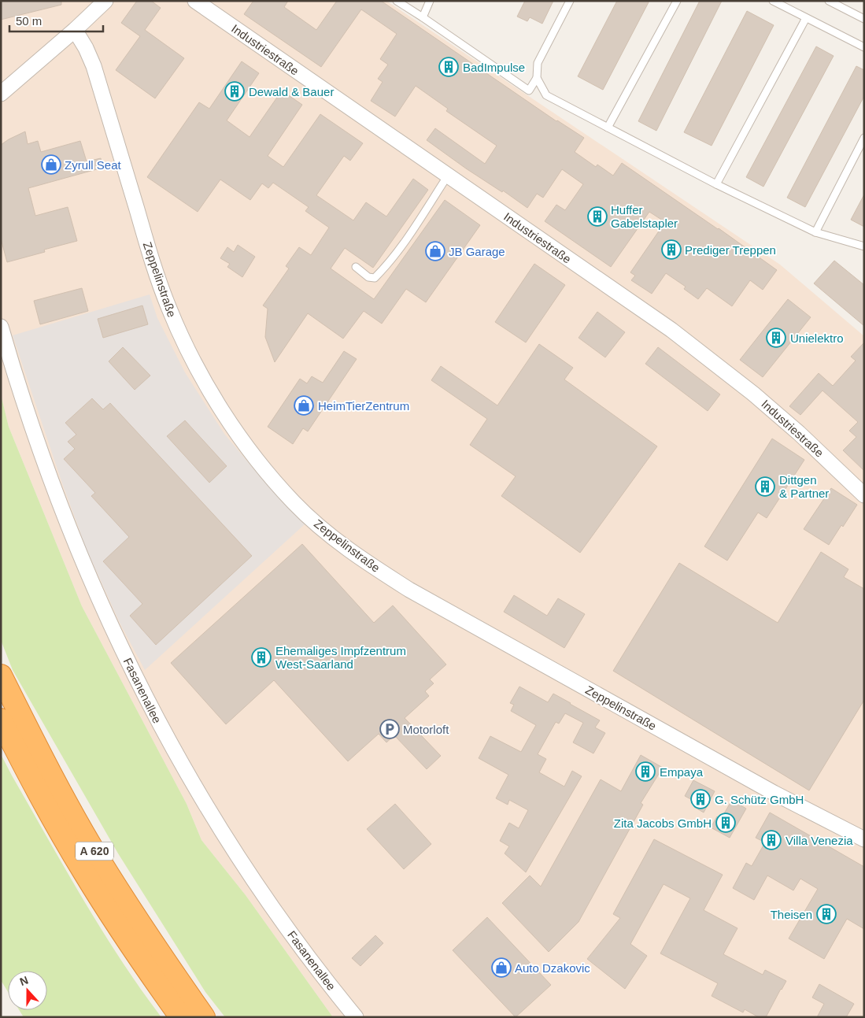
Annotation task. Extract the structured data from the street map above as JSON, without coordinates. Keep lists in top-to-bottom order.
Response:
{
  "streets": {
    "highway": ["A 620"],
    "street": ["Industriestraße", "Zeppelinstraße", "Fasanenallee"]
  },
  "places": {
    "building": [
      "BadImpulse",
      "Dewald & Bauer",
      "Huffer Gabelstapler",
      "Prediger Treppen",
      "Unielektro",
      "Dittgen & Partner",
      "Ehemaliges Impfzentrum West-Saarland",
      "Empaya",
      "G. Schütz GmbH",
      "Zita Jacobs GmbH",
      "Villa Venezia",
      "Theisen"
    ],
    "shop": [
      "Zyrull Seat",
      "JB Garage",
      "HeimTierZentrum",
      "Auto Dzakovic"
    ],
    "parking": ["Motorloft"]
  },
  "scale_bar": "50 m",
  "north": "top"
}
